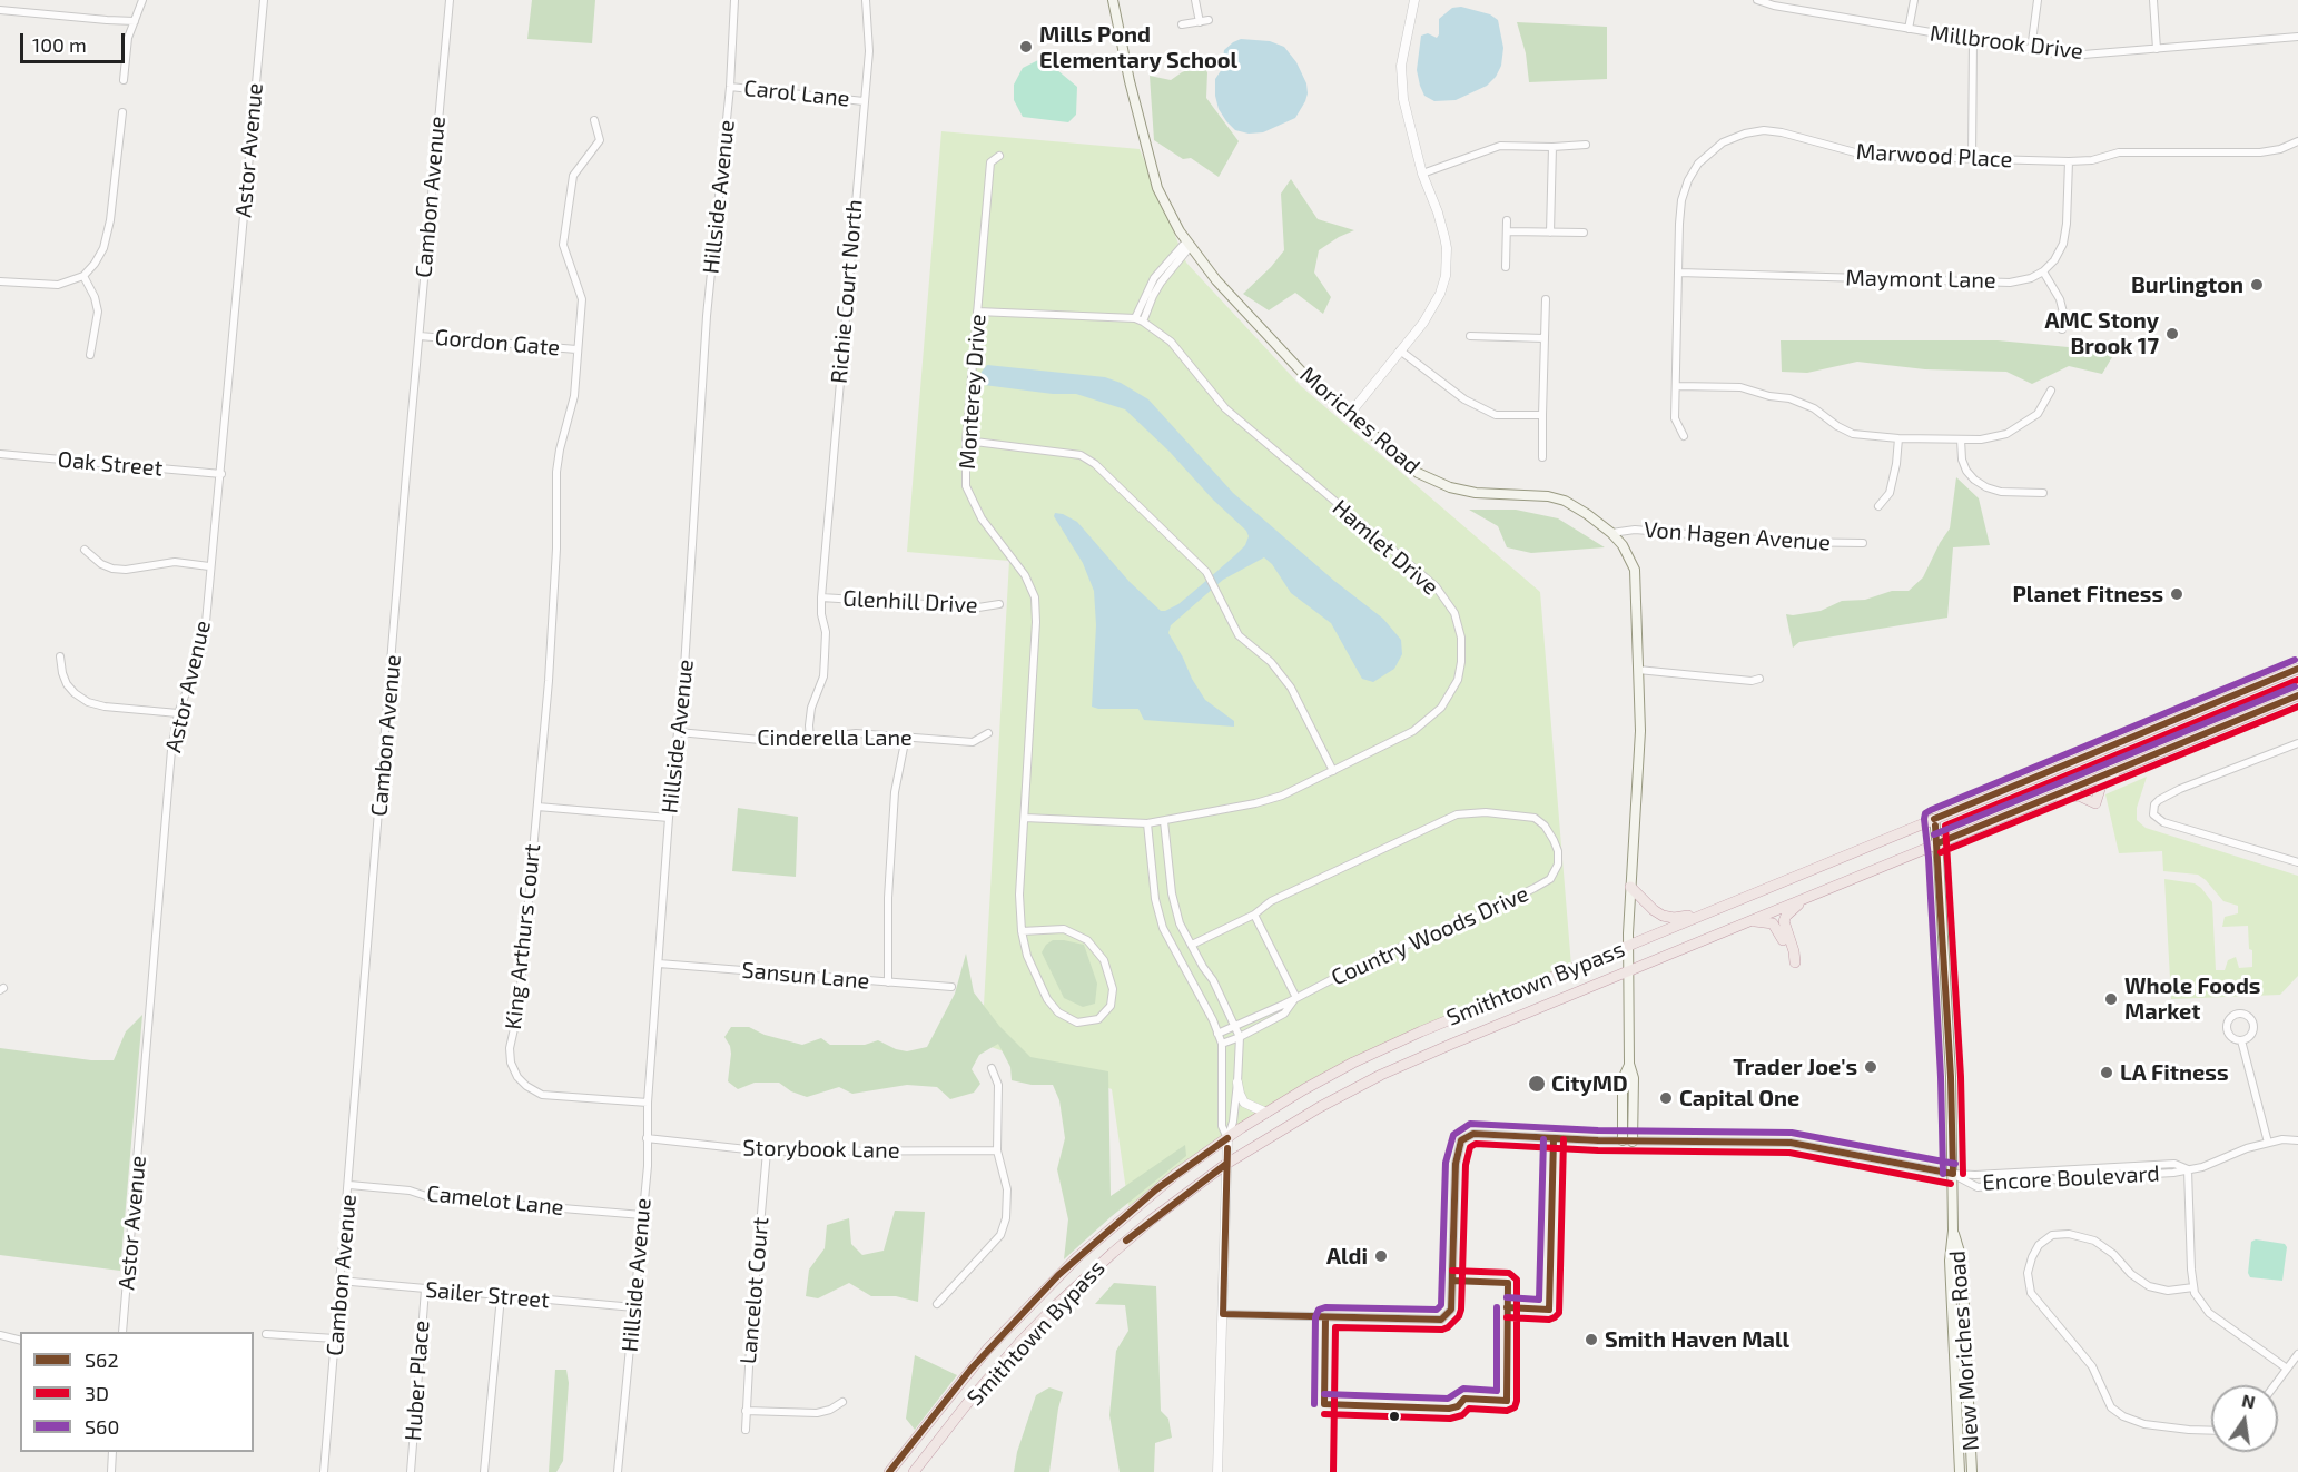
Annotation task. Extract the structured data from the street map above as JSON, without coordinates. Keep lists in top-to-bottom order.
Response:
{
  "streets": {
    "highway": ["Smithtown Bypass"],
    "main road": ["Moriches Road", "New Moriches Road"],
    "street": [
      "Millbrook Drive",
      "Carol Lane",
      "Astor Avenue",
      "Marwood Place",
      "Cambon Avenue",
      "Hillside Avenue",
      "Maymont Lane",
      "Richie Court North",
      "Gordon Gate",
      "Monterey Drive",
      "Oak Street",
      "Von Hagen Avenue",
      "Hamlet Drive",
      "Glenhill Drive",
      "Cinderella Lane",
      "Country Woods Drive",
      "King Arthurs Court",
      "Sansun Lane",
      "Storybook Lane",
      "Encore Boulevard",
      "Camelot Lane",
      "Lancelot Court",
      "Sailer Street",
      "Huber Place"
    ]
  },
  "crossings": [
    ["Carol Lane", "Hillside Avenue"],
    ["Carol Lane", "Richie Court North"],
    ["Astor Avenue", "Oak Street"],
    ["Marwood Place", "Maymont Lane"],
    ["Cambon Avenue", "Gordon Gate"],
    ["Cambon Avenue", "Camelot Lane"],
    ["Cambon Avenue", "Sailer Street"],
    ["Hillside Avenue", "Cinderella Lane"],
    ["Hillside Avenue", "King Arthurs Court"],
    ["Hillside Avenue", "Sansun Lane"],
    ["Hillside Avenue", "Storybook Lane"],
    ["Hillside Avenue", "Camelot Lane"],
    ["Hillside Avenue", "Sailer Street"],
    ["Richie Court North", "Glenhill Drive"],
    ["Gordon Gate", "King Arthurs Court"],
    ["Monterey Drive", "Hamlet Drive"],
    ["Moriches Road", "Von Hagen Avenue"],
    ["Moriches Road", "Smithtown Bypass"],
    ["Smithtown Bypass", "New Moriches Road"],
    ["Storybook Lane", "Lancelot Court"],
    ["Encore Boulevard", "New Moriches Road"],
    ["Sailer Street", "Huber Place"]
  ],
  "places": [
    "Mills Pond Elementary School",
    "Burlington",
    "AMC Stony Brook 17",
    "Planet Fitness",
    "Whole Foods Market",
    "Trader Joe's",
    "LA Fitness",
    "CityMD",
    "Capital One",
    "Aldi",
    "Smith Haven Mall"
  ],
  "lines": ["transit line S60", "transit line S62", "transit line 3D"],
  "legend": ["S62", "3D", "S60"],
  "scale_bar": "100 m",
  "north": "top"
}
